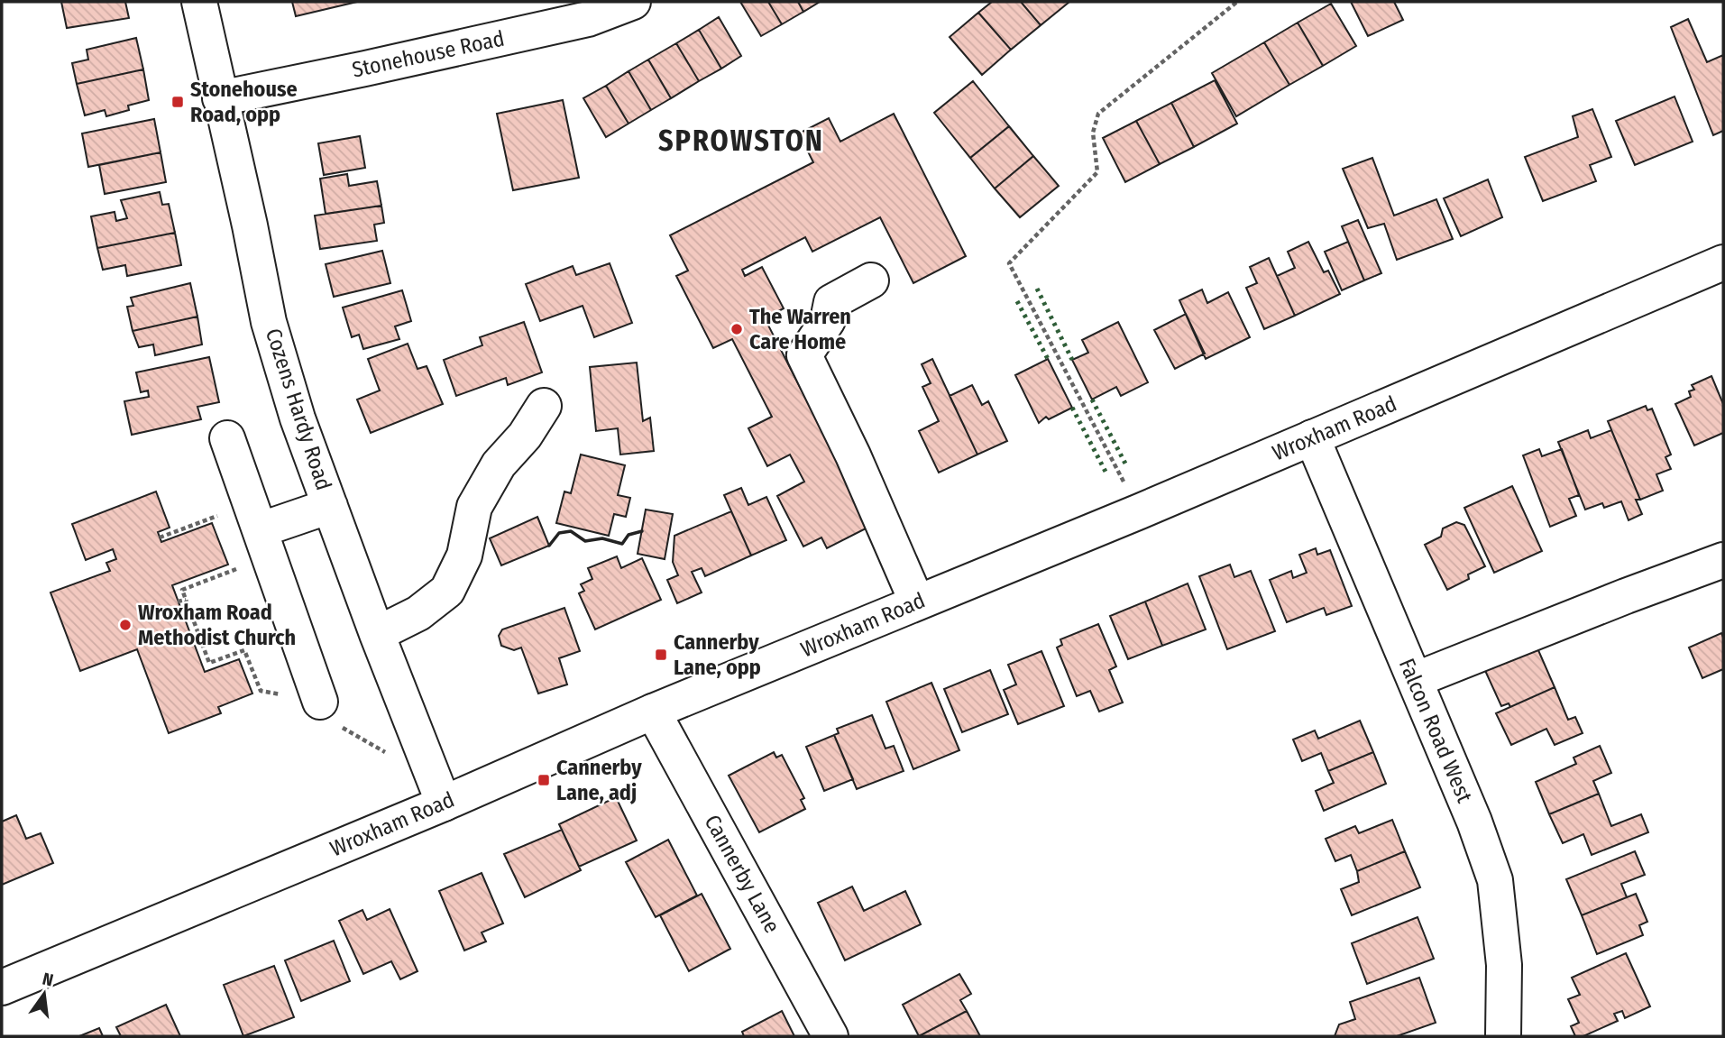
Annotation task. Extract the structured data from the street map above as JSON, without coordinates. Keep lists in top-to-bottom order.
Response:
{
  "streets": {
    "street": [
      "Stonehouse Road",
      "Cozens Hardy Road",
      "Wroxham Road",
      "Falcon Road West",
      "Cannerby Lane"
    ]
  },
  "crossings": [
    ["Stonehouse Road", "Cozens Hardy Road"],
    ["Cozens Hardy Road", "Wroxham Road"],
    ["Wroxham Road", "Falcon Road West"],
    ["Wroxham Road", "Cannerby Lane"]
  ],
  "districts": ["SPROWSTON"],
  "places": {
    "transit": ["Stonehouse Road, opp", "Cannerby Lane, opp", "Cannerby Lane, adj"],
    "other": ["The Warren Care Home", "Wroxham Road Methodist Church"]
  },
  "north": "top"
}
